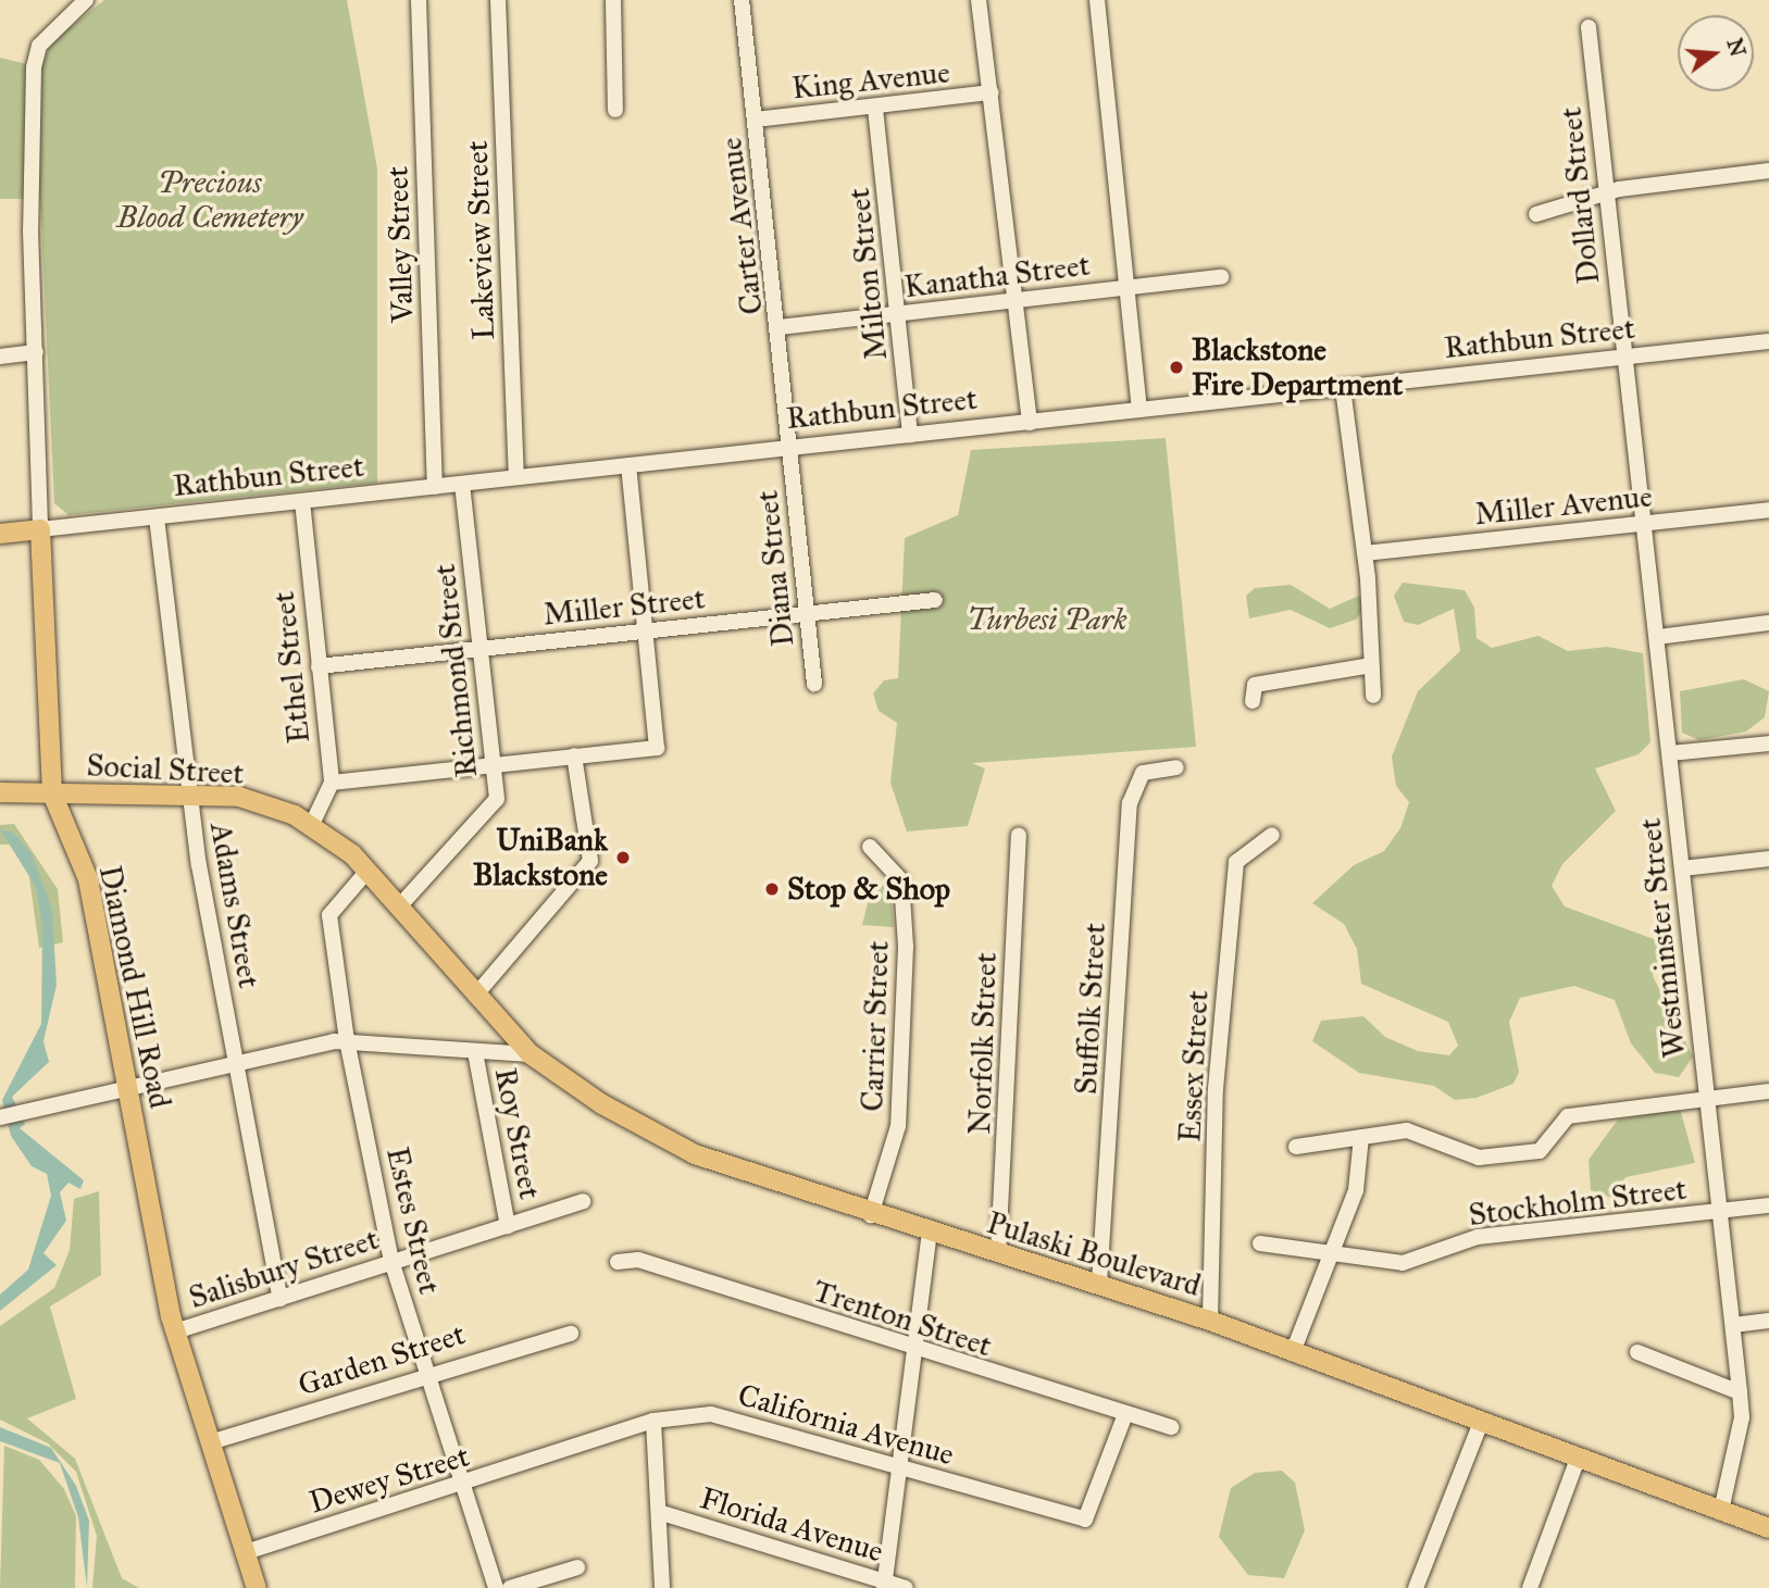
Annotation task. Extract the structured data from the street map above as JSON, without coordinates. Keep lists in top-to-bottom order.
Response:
{
  "streets": {
    "main road": [
      "Rathbun Street",
      "Social Street",
      "Diamond Hill Road",
      "Pulaski Boulevard"
    ],
    "street": [
      "King Avenue",
      "Dollard Street",
      "Carter Avenue",
      "Lakeview Street",
      "Valley Street",
      "Milton Street",
      "Kanatha Street",
      "Miller Avenue",
      "Diana Street",
      "Miller Street",
      "Ethel Street",
      "Richmond Street",
      "Adams Street",
      "Westminster Street",
      "Suffolk Street",
      "Carrier Street",
      "Norfolk Street",
      "Essex Street",
      "Roy Street",
      "Stockholm Street",
      "Estes Street",
      "Salisbury Street",
      "Trenton Street",
      "Garden Street",
      "California Avenue",
      "Dewey Street",
      "Florida Avenue"
    ]
  },
  "crossings": [
    ["King Avenue", "Carter Avenue"],
    ["King Avenue", "Milton Street"],
    ["Dollard Street", "Rathbun Street"],
    ["Dollard Street", "Westminster Street"],
    ["Carter Avenue", "Kanatha Street"],
    ["Carter Avenue", "Rathbun Street"],
    ["Carter Avenue", "Diana Street"],
    ["Lakeview Street", "Rathbun Street"],
    ["Valley Street", "Rathbun Street"],
    ["Milton Street", "Kanatha Street"],
    ["Milton Street", "Rathbun Street"],
    ["Rathbun Street", "Diana Street"],
    ["Rathbun Street", "Ethel Street"],
    ["Rathbun Street", "Richmond Street"],
    ["Rathbun Street", "Adams Street"],
    ["Rathbun Street", "Westminster Street"],
    ["Rathbun Street", "Diamond Hill Road"],
    ["Miller Avenue", "Westminster Street"],
    ["Diana Street", "Miller Street"],
    ["Miller Street", "Ethel Street"],
    ["Miller Street", "Richmond Street"],
    ["Ethel Street", "Social Street"],
    ["Richmond Street", "Social Street"],
    ["Social Street", "Adams Street"],
    ["Social Street", "Diamond Hill Road"],
    ["Social Street", "Estes Street"],
    ["Social Street", "Pulaski Boulevard"],
    ["Adams Street", "Salisbury Street"],
    ["Westminster Street", "Stockholm Street"],
    ["Westminster Street", "Pulaski Boulevard"],
    ["Diamond Hill Road", "Salisbury Street"],
    ["Diamond Hill Road", "Garden Street"],
    ["Diamond Hill Road", "Dewey Street"],
    ["Suffolk Street", "Pulaski Boulevard"],
    ["Carrier Street", "Pulaski Boulevard"],
    ["Norfolk Street", "Pulaski Boulevard"],
    ["Essex Street", "Pulaski Boulevard"],
    ["Roy Street", "Salisbury Street"],
    ["Estes Street", "Salisbury Street"],
    ["Estes Street", "Garden Street"],
    ["Estes Street", "Dewey Street"],
    ["Trenton Street", "California Avenue"],
    ["California Avenue", "Dewey Street"]
  ],
  "parks": ["Precious Blood Cemetery", "Turbesi Park"],
  "places": ["Blackstone Fire Department", "UniBank Blackstone", "Stop & Shop"],
  "north": "right"
}
